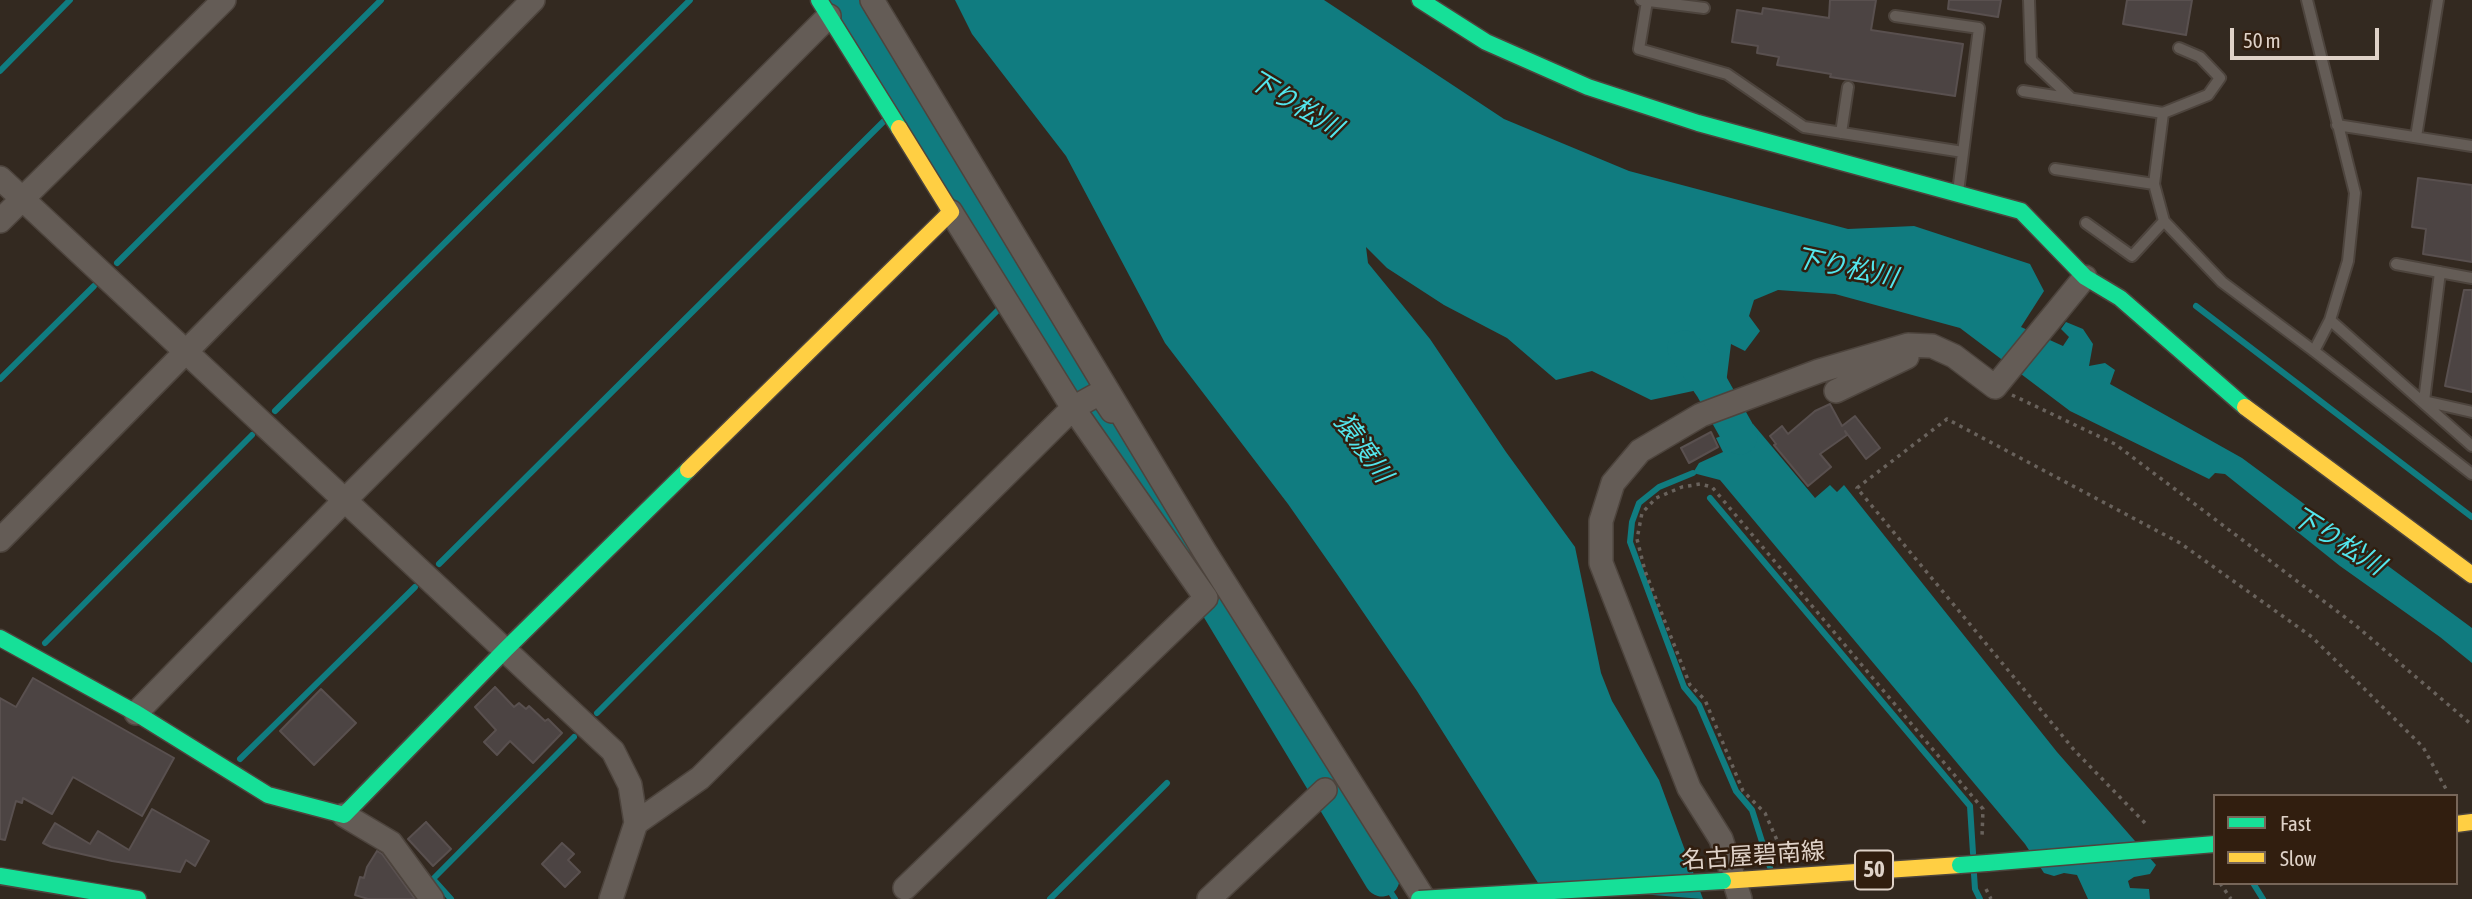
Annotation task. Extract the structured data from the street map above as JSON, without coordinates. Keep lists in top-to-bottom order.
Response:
{
  "streets": {
    "street": ["名古屋碧南線", "50"]
  },
  "water": ["下り松川", "猿渡川"],
  "legend": ["Fast", "Slow"],
  "scale_bar": "50 m"
}
